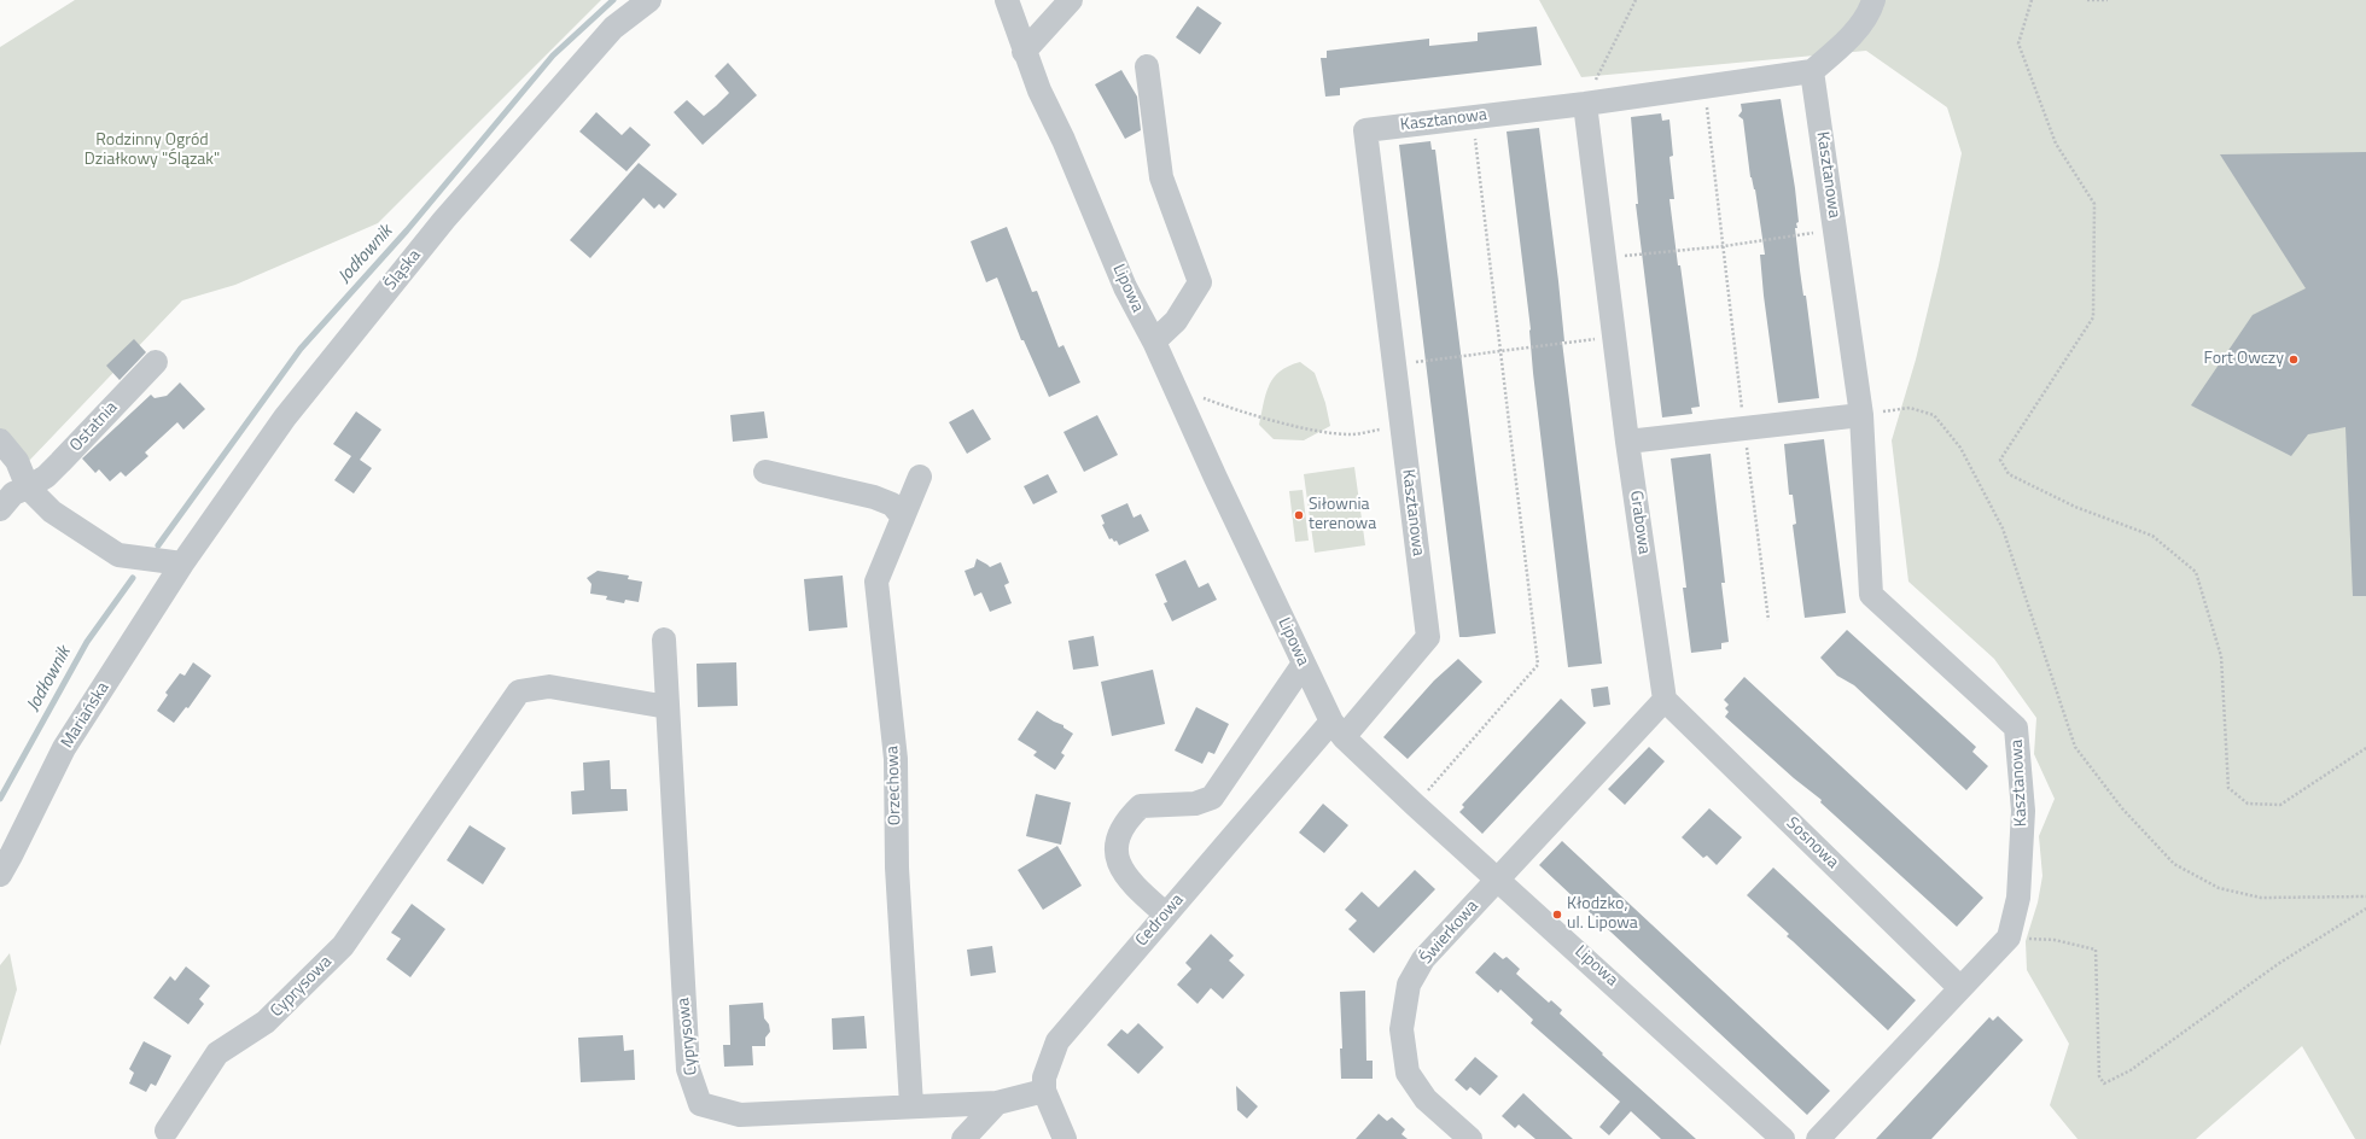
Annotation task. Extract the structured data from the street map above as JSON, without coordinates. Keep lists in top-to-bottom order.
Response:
{
  "streets": {
    "street": [
      "Kasztanowa",
      "Śląska",
      "Lipowa",
      "Ostatnia",
      "Grabowa",
      "Mariańska",
      "Orzechowa",
      "Sosnowa",
      "Cedrowa",
      "Świerkowa",
      "Cyprysowa"
    ]
  },
  "crossings": [
    ["Kasztanowa", "Lipowa"],
    ["Kasztanowa", "Grabowa"],
    ["Kasztanowa", "Sosnowa"],
    ["Kasztanowa", "Cedrowa"],
    ["Śląska", "Mariańska"],
    ["Lipowa", "Cedrowa"],
    ["Lipowa", "Świerkowa"],
    ["Grabowa", "Sosnowa"],
    ["Orzechowa", "Cyprysowa"],
    ["Cedrowa", "Cyprysowa"]
  ],
  "water": ["Jodłownik"],
  "parks": ["Rodzinny Ogród Działkowy \"Ślązak\""],
  "places": ["Fort Owczy", "Siłownia terenowa", "Kłodzko, ul. Lipowa"]
}
